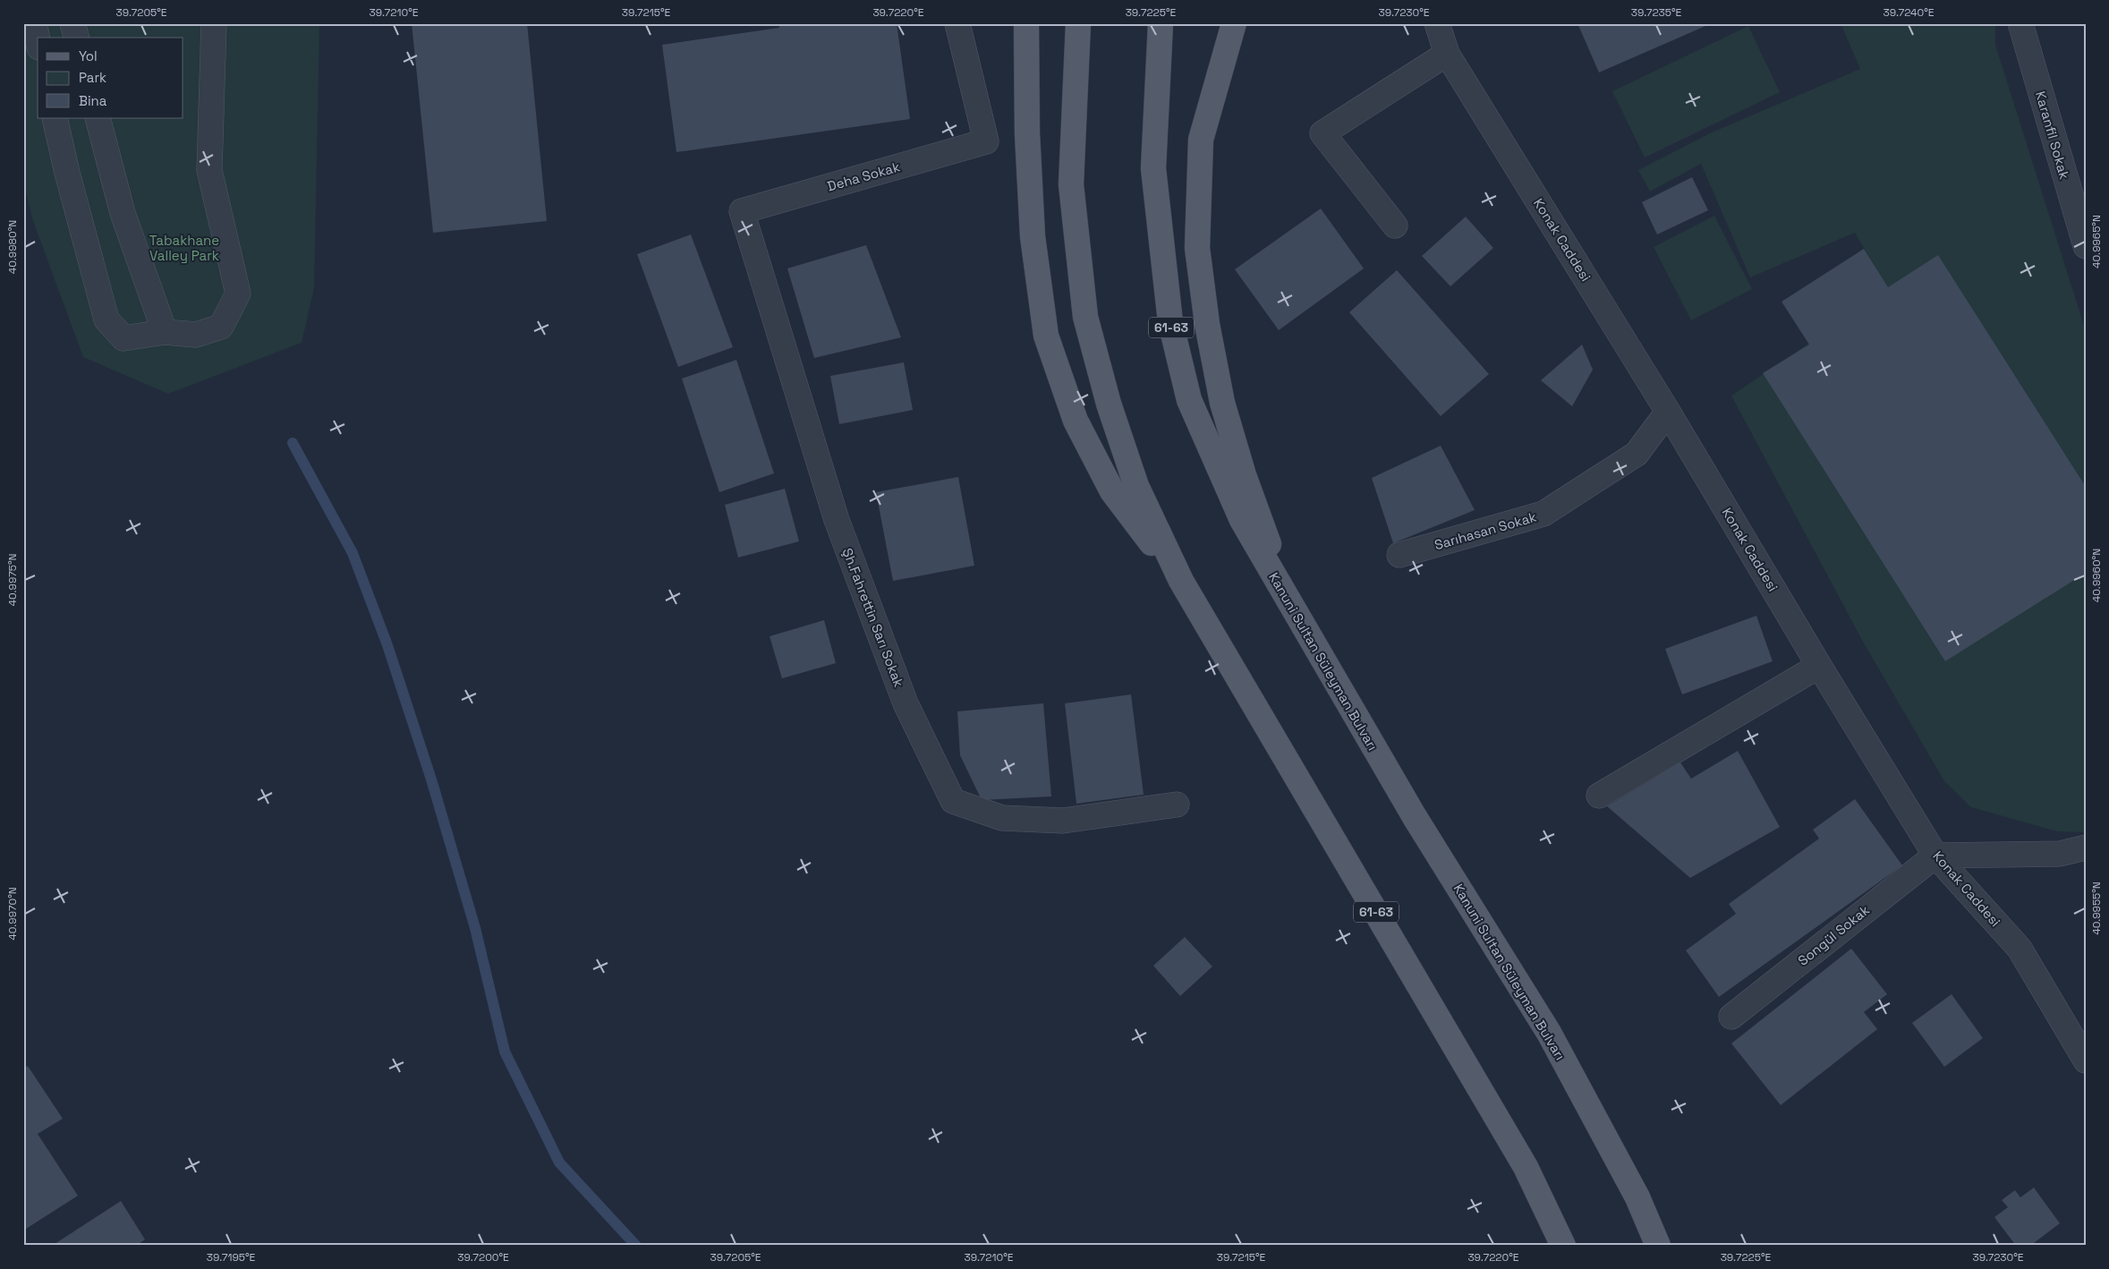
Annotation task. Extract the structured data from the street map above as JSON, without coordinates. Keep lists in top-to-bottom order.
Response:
{
  "streets": {
    "main road": ["61-63", "Kanuni Sultan Süleyman Bulvarı"],
    "street": [
      "Karanfil Sokak",
      "Deha Sokak",
      "Konak Caddesi",
      "Sarıhasan Sokak",
      "Şh.Fahrettin Sarı Sokak",
      "Songül Sokak"
    ]
  },
  "crossings": [
    ["Deha Sokak", "Şh.Fahrettin Sarı Sokak"],
    ["Konak Caddesi", "Sarıhasan Sokak"],
    ["Konak Caddesi", "Songül Sokak"],
    ["61-63", "Kanuni Sultan Süleyman Bulvarı"]
  ],
  "parks": ["Tabakhane Valley Park"],
  "legend": ["Yol", "Park", "Bina"],
  "coordinates": [
    "39.7205°E",
    "39.7210°E",
    "39.7215°E",
    "39.7220°E",
    "39.7225°E",
    "39.7230°E",
    "39.7235°E",
    "39.7240°E",
    "40.9965°N",
    "40.9980°N",
    "40.9960°N",
    "40.9975°N",
    "40.9955°N",
    "40.9970°N",
    "39.7195°E",
    "39.7200°E"
  ]
}
